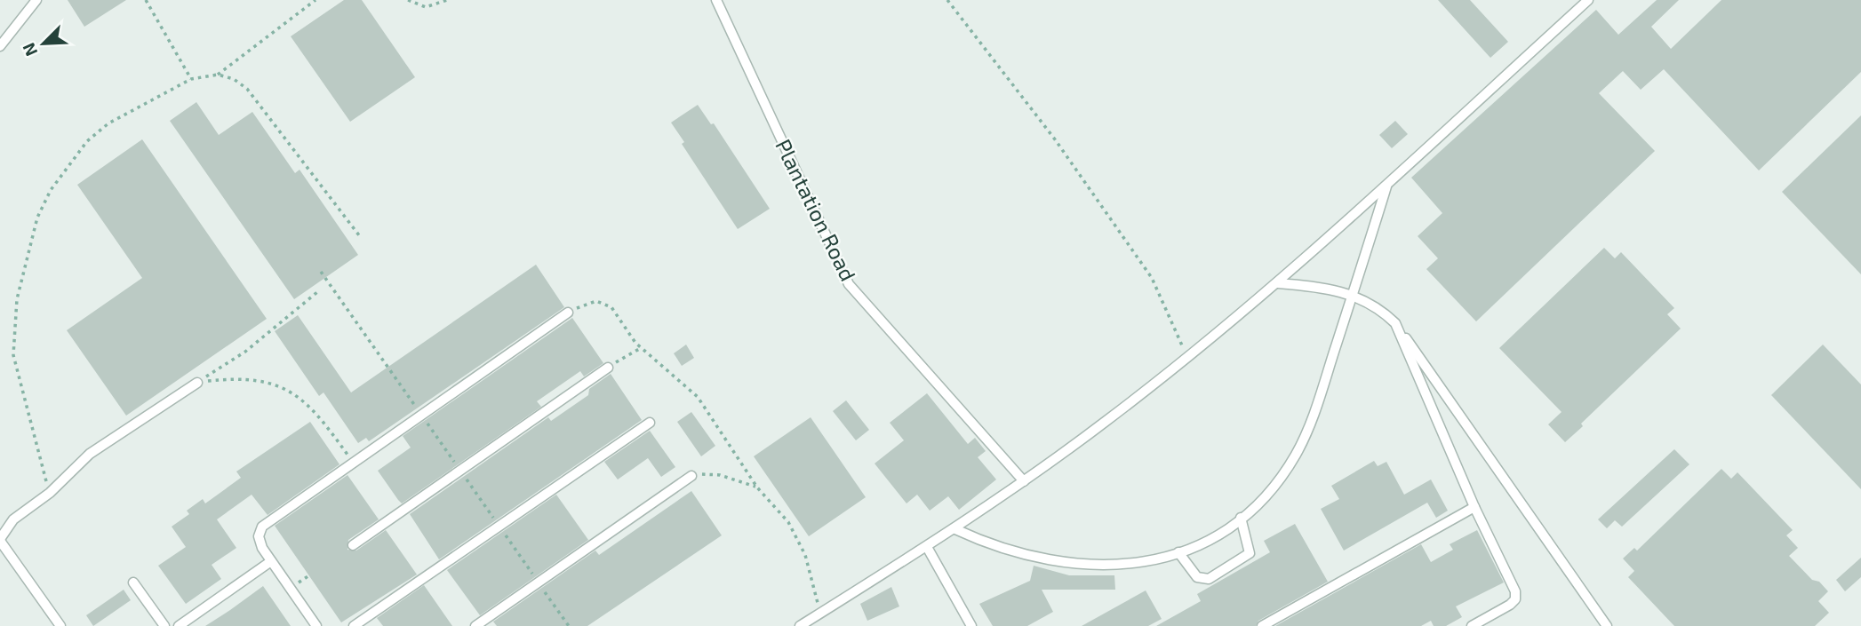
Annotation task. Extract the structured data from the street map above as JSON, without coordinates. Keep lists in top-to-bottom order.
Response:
{
  "streets": {
    "lane": ["Plantation Road"]
  },
  "north": "bottom left"
}
